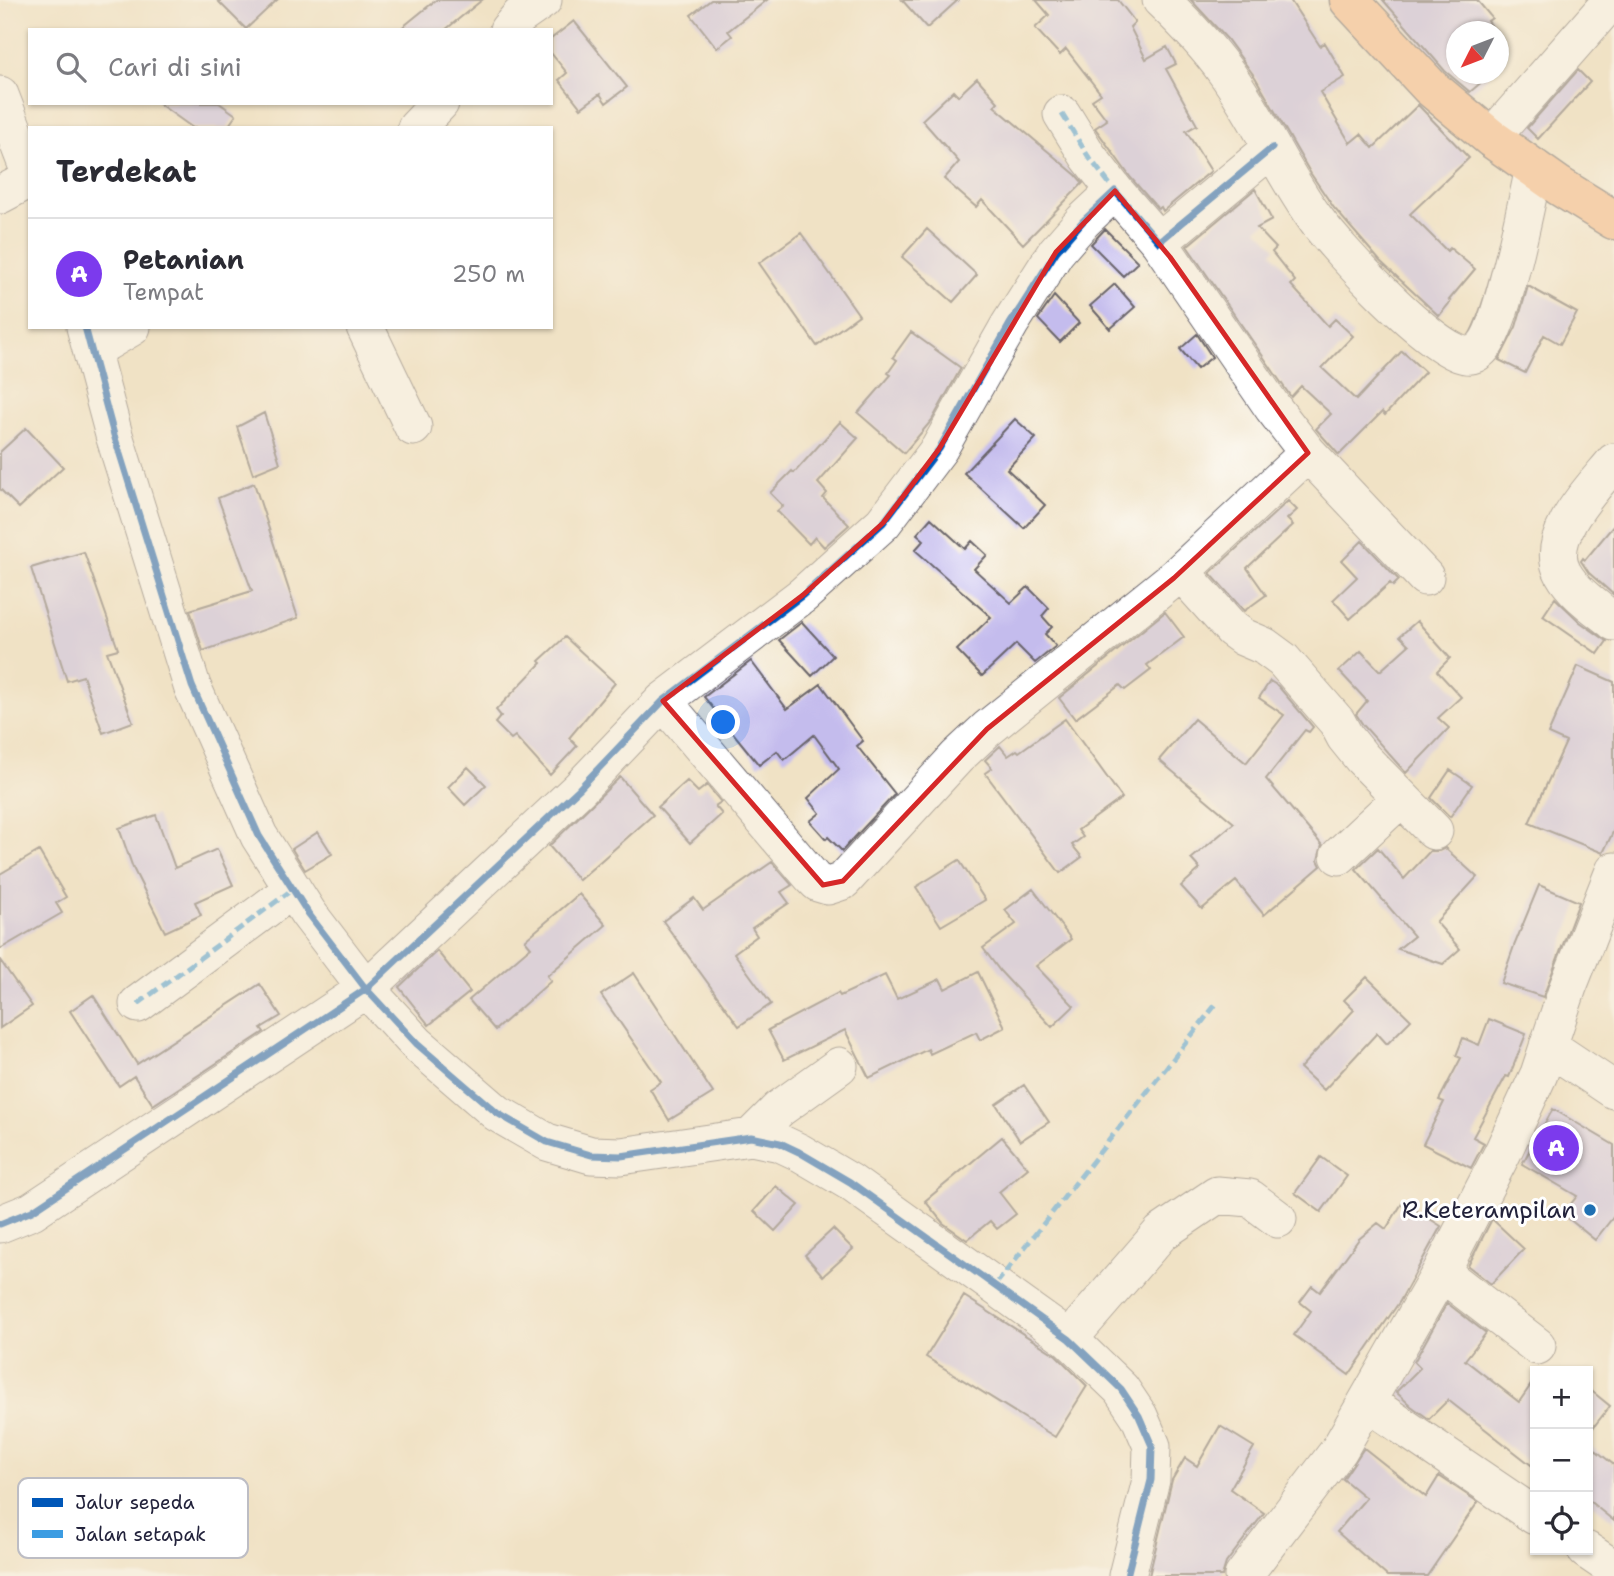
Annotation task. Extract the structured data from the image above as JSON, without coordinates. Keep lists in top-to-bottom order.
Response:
{
  "places": ["R.Keterampilan"],
  "legend": ["Jalur sepeda", "Jalan setapak"],
  "north": "bottom left",
  "page": {
    "search": "Cari di sini",
    "heading": "Terdekat",
    "list": [
      {
        "mark": "A",
        "name": "Petanian",
        "note": "Tempat",
        "value": "250 m"
      }
    ],
    "pins": "A",
    "map_buttons": ["+", "−"]
  }
}
